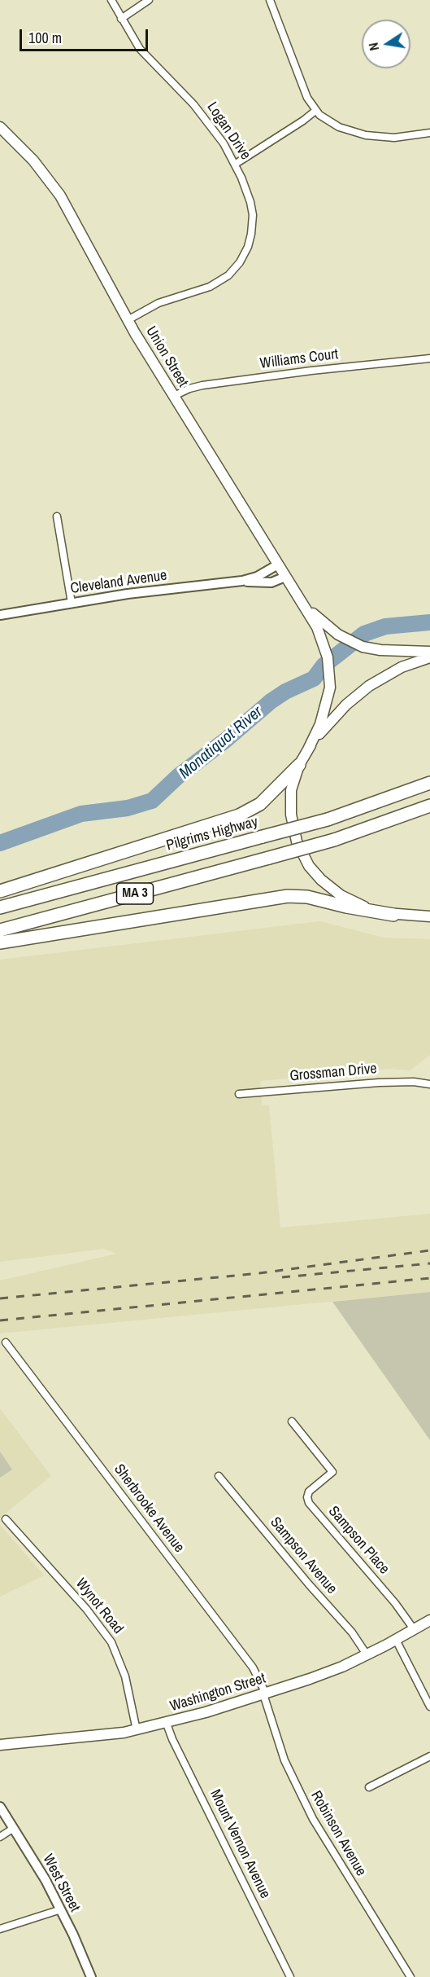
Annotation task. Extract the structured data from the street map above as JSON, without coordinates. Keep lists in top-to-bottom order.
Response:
{
  "streets": {
    "highway": ["Pilgrims Highway", "MA 3"],
    "main road": ["Union Street", "Washington Street"],
    "street": [
      "Logan Drive",
      "Williams Court",
      "Cleveland Avenue",
      "Grossman Drive",
      "Sherbrooke Avenue",
      "Sampson Place",
      "Sampson Avenue",
      "Wynot Road",
      "Robinson Avenue",
      "Mount Vernon Avenue",
      "West Street"
    ]
  },
  "crossings": [
    ["Logan Drive", "Union Street"],
    ["Union Street", "Williams Court"],
    ["Union Street", "Cleveland Avenue"],
    ["Sherbrooke Avenue", "Washington Street"],
    ["Sherbrooke Avenue", "Robinson Avenue"],
    ["Sampson Place", "Washington Street"],
    ["Sampson Avenue", "Washington Street"],
    ["Wynot Road", "Washington Street"],
    ["Washington Street", "Robinson Avenue"],
    ["Washington Street", "Mount Vernon Avenue"]
  ],
  "water": ["Monatiquot River"],
  "scale_bar": "100 m",
  "north": "left"
}
